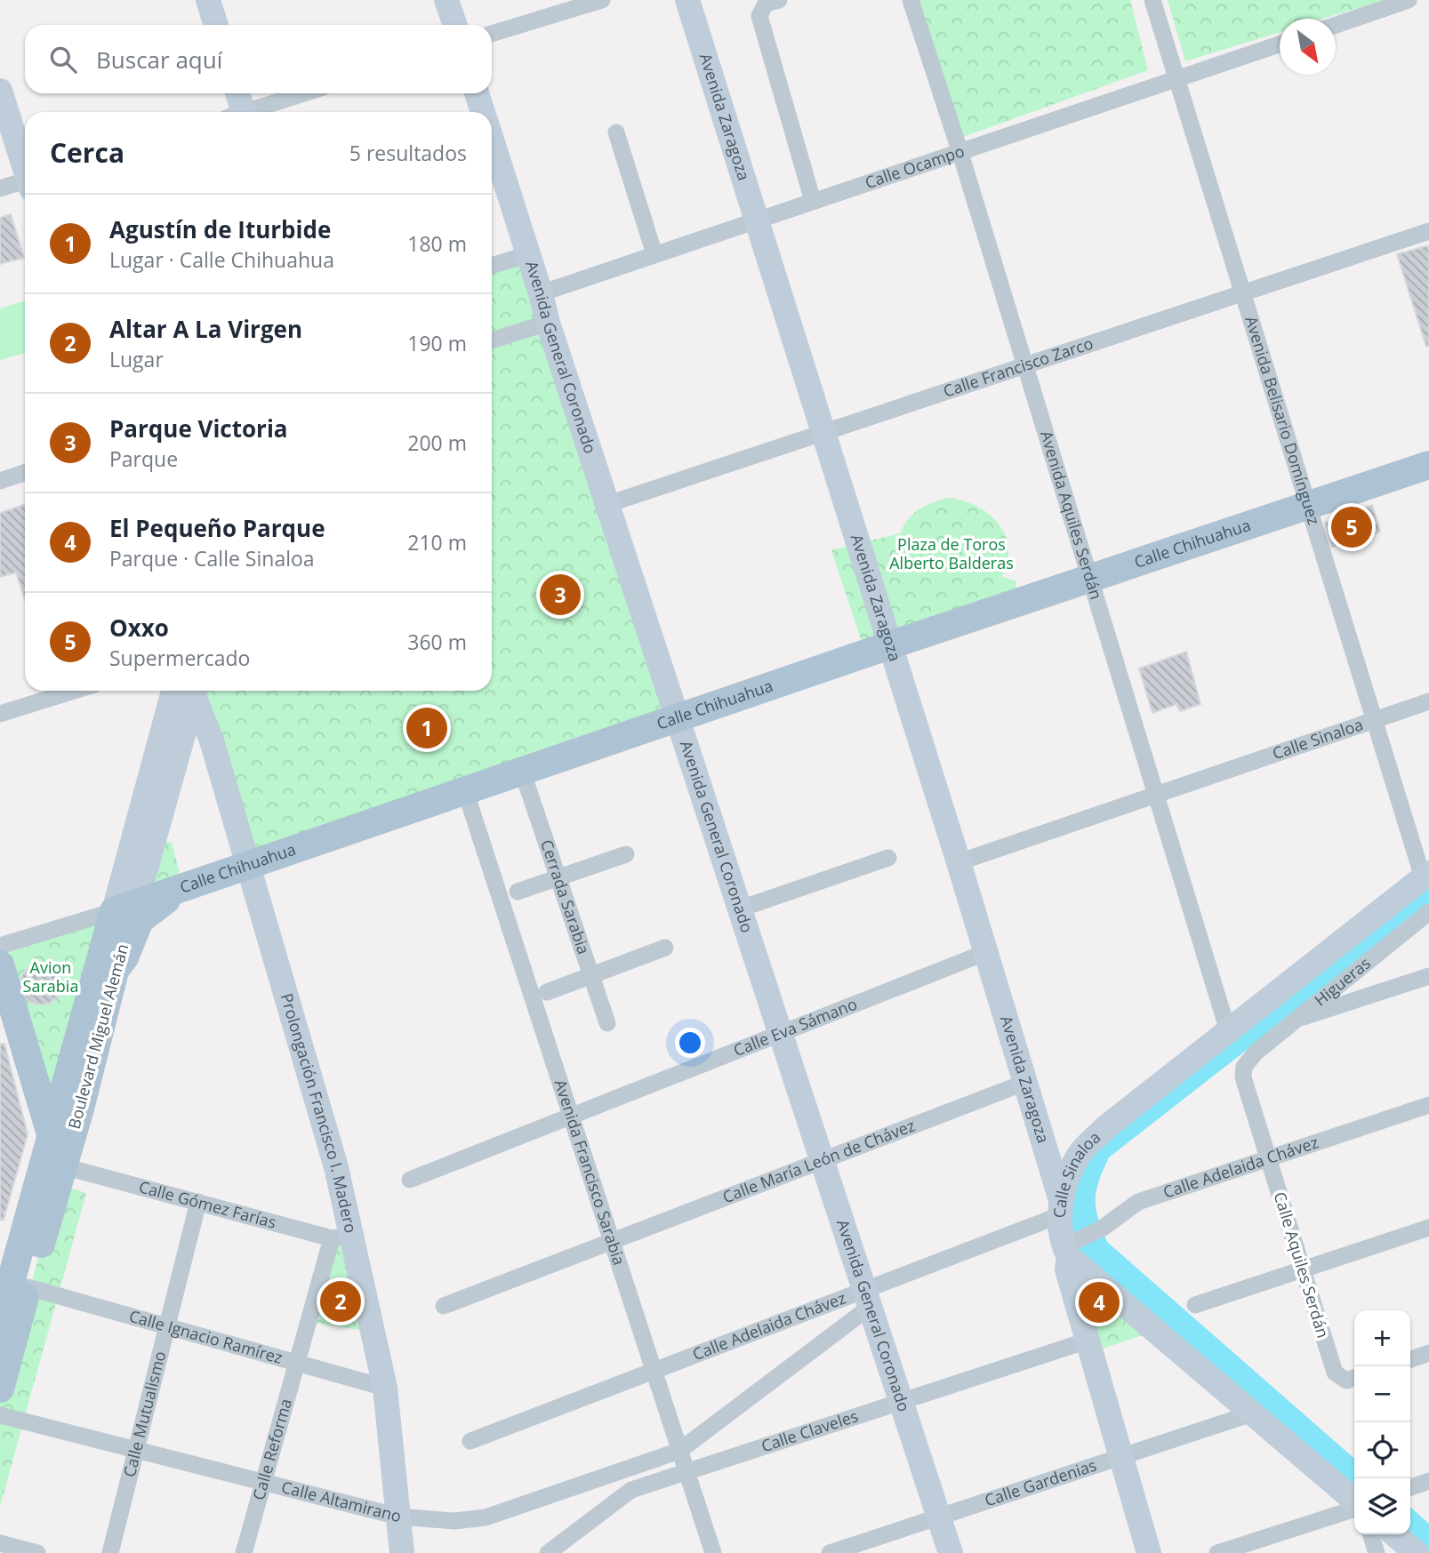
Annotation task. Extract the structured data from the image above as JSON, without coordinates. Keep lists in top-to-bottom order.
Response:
{
  "streets": {
    "main road": ["Calle Chihuahua", "Boulevard Miguel Alemán"],
    "street": [
      "Avenida Zaragoza",
      "Calle Ocampo",
      "Avenida General Coronado",
      "Calle Francisco Zarco",
      "Avenida Belisario Domínguez",
      "Avenida Aquiles Serdán",
      "Calle Sinaloa",
      "Cerrada Sarabia",
      "Higueras",
      "Calle Eva Sámano",
      "Prolongación Francisco I. Madero",
      "Calle María León de Chávez",
      "Calle Adelaida Chávez",
      "Avenida Francisco Sarabia",
      "Calle Gómez Farías",
      "Calle Aquiles Serdán",
      "Calle Ignacio Ramírez",
      "Calle Mutualismo",
      "Calle Claveles",
      "Calle Reforma",
      "Calle Gardenias",
      "Calle Altamirano"
    ]
  },
  "crossings": [
    ["Avenida Zaragoza", "Calle Ocampo"],
    ["Avenida Zaragoza", "Calle Francisco Zarco"],
    ["Avenida Zaragoza", "Calle Chihuahua"],
    ["Avenida Zaragoza", "Calle Sinaloa"],
    ["Avenida Zaragoza", "Calle Eva Sámano"],
    ["Avenida Zaragoza", "Calle María León de Chávez"],
    ["Avenida Zaragoza", "Calle Adelaida Chávez"],
    ["Calle Ocampo", "Avenida General Coronado"],
    ["Calle Ocampo", "Avenida Belisario Domínguez"],
    ["Calle Ocampo", "Avenida Aquiles Serdán"],
    ["Avenida General Coronado", "Calle Francisco Zarco"],
    ["Avenida General Coronado", "Calle Chihuahua"],
    ["Avenida General Coronado", "Calle Eva Sámano"],
    ["Avenida General Coronado", "Calle María León de Chávez"],
    ["Avenida General Coronado", "Calle Adelaida Chávez"],
    ["Avenida General Coronado", "Calle Claveles"],
    ["Avenida General Coronado", "Calle Gardenias"],
    ["Calle Francisco Zarco", "Avenida Belisario Domínguez"],
    ["Calle Francisco Zarco", "Avenida Aquiles Serdán"],
    ["Avenida Belisario Domínguez", "Calle Chihuahua"],
    ["Avenida Belisario Domínguez", "Calle Sinaloa"],
    ["Avenida Aquiles Serdán", "Calle Chihuahua"],
    ["Avenida Aquiles Serdán", "Calle Sinaloa"],
    ["Calle Chihuahua", "Cerrada Sarabia"],
    ["Calle Chihuahua", "Boulevard Miguel Alemán"],
    ["Calle Chihuahua", "Prolongación Francisco I. Madero"],
    ["Calle Chihuahua", "Avenida Francisco Sarabia"],
    ["Calle Sinaloa", "Calle Adelaida Chávez"],
    ["Higueras", "Calle Aquiles Serdán"],
    ["Calle Eva Sámano", "Avenida Francisco Sarabia"],
    ["Boulevard Miguel Alemán", "Calle Gómez Farías"],
    ["Boulevard Miguel Alemán", "Calle Ignacio Ramírez"],
    ["Prolongación Francisco I. Madero", "Calle Gómez Farías"],
    ["Prolongación Francisco I. Madero", "Calle Ignacio Ramírez"],
    ["Prolongación Francisco I. Madero", "Calle Reforma"],
    ["Prolongación Francisco I. Madero", "Calle Altamirano"],
    ["Calle María León de Chávez", "Avenida Francisco Sarabia"],
    ["Calle Adelaida Chávez", "Avenida Francisco Sarabia"],
    ["Calle Adelaida Chávez", "Calle Aquiles Serdán"],
    ["Avenida Francisco Sarabia", "Calle Claveles"],
    ["Avenida Francisco Sarabia", "Calle Altamirano"],
    ["Calle Gómez Farías", "Calle Mutualismo"],
    ["Calle Gómez Farías", "Calle Reforma"],
    ["Calle Ignacio Ramírez", "Calle Mutualismo"],
    ["Calle Ignacio Ramírez", "Calle Reforma"],
    ["Calle Mutualismo", "Calle Altamirano"],
    ["Calle Reforma", "Calle Altamirano"]
  ],
  "parks": ["Plaza de Toros Alberto Balderas", "Avion Sarabia"],
  "north": "bottom right",
  "page": {
    "search": "Buscar aquí",
    "heading": ["Cerca", "5 resultados"],
    "list": [
      {
        "mark": "1",
        "name": "Agustín de Iturbide",
        "note": "Lugar · Calle Chihuahua",
        "value": "180 m"
      },
      {
        "mark": "2",
        "name": "Altar A La Virgen",
        "note": "Lugar",
        "value": "190 m"
      },
      {
        "mark": "3",
        "name": "Parque Victoria",
        "note": "Parque",
        "value": "200 m"
      },
      {
        "mark": "4",
        "name": "El Pequeño Parque",
        "note": "Parque · Calle Sinaloa",
        "value": "210 m"
      },
      {
        "mark": "5",
        "name": "Oxxo",
        "note": "Supermercado",
        "value": "360 m"
      }
    ],
    "pins": [
      "5",
      "3",
      "1",
      "2",
      "4"
    ],
    "map_buttons": ["+", "−"]
  }
}
